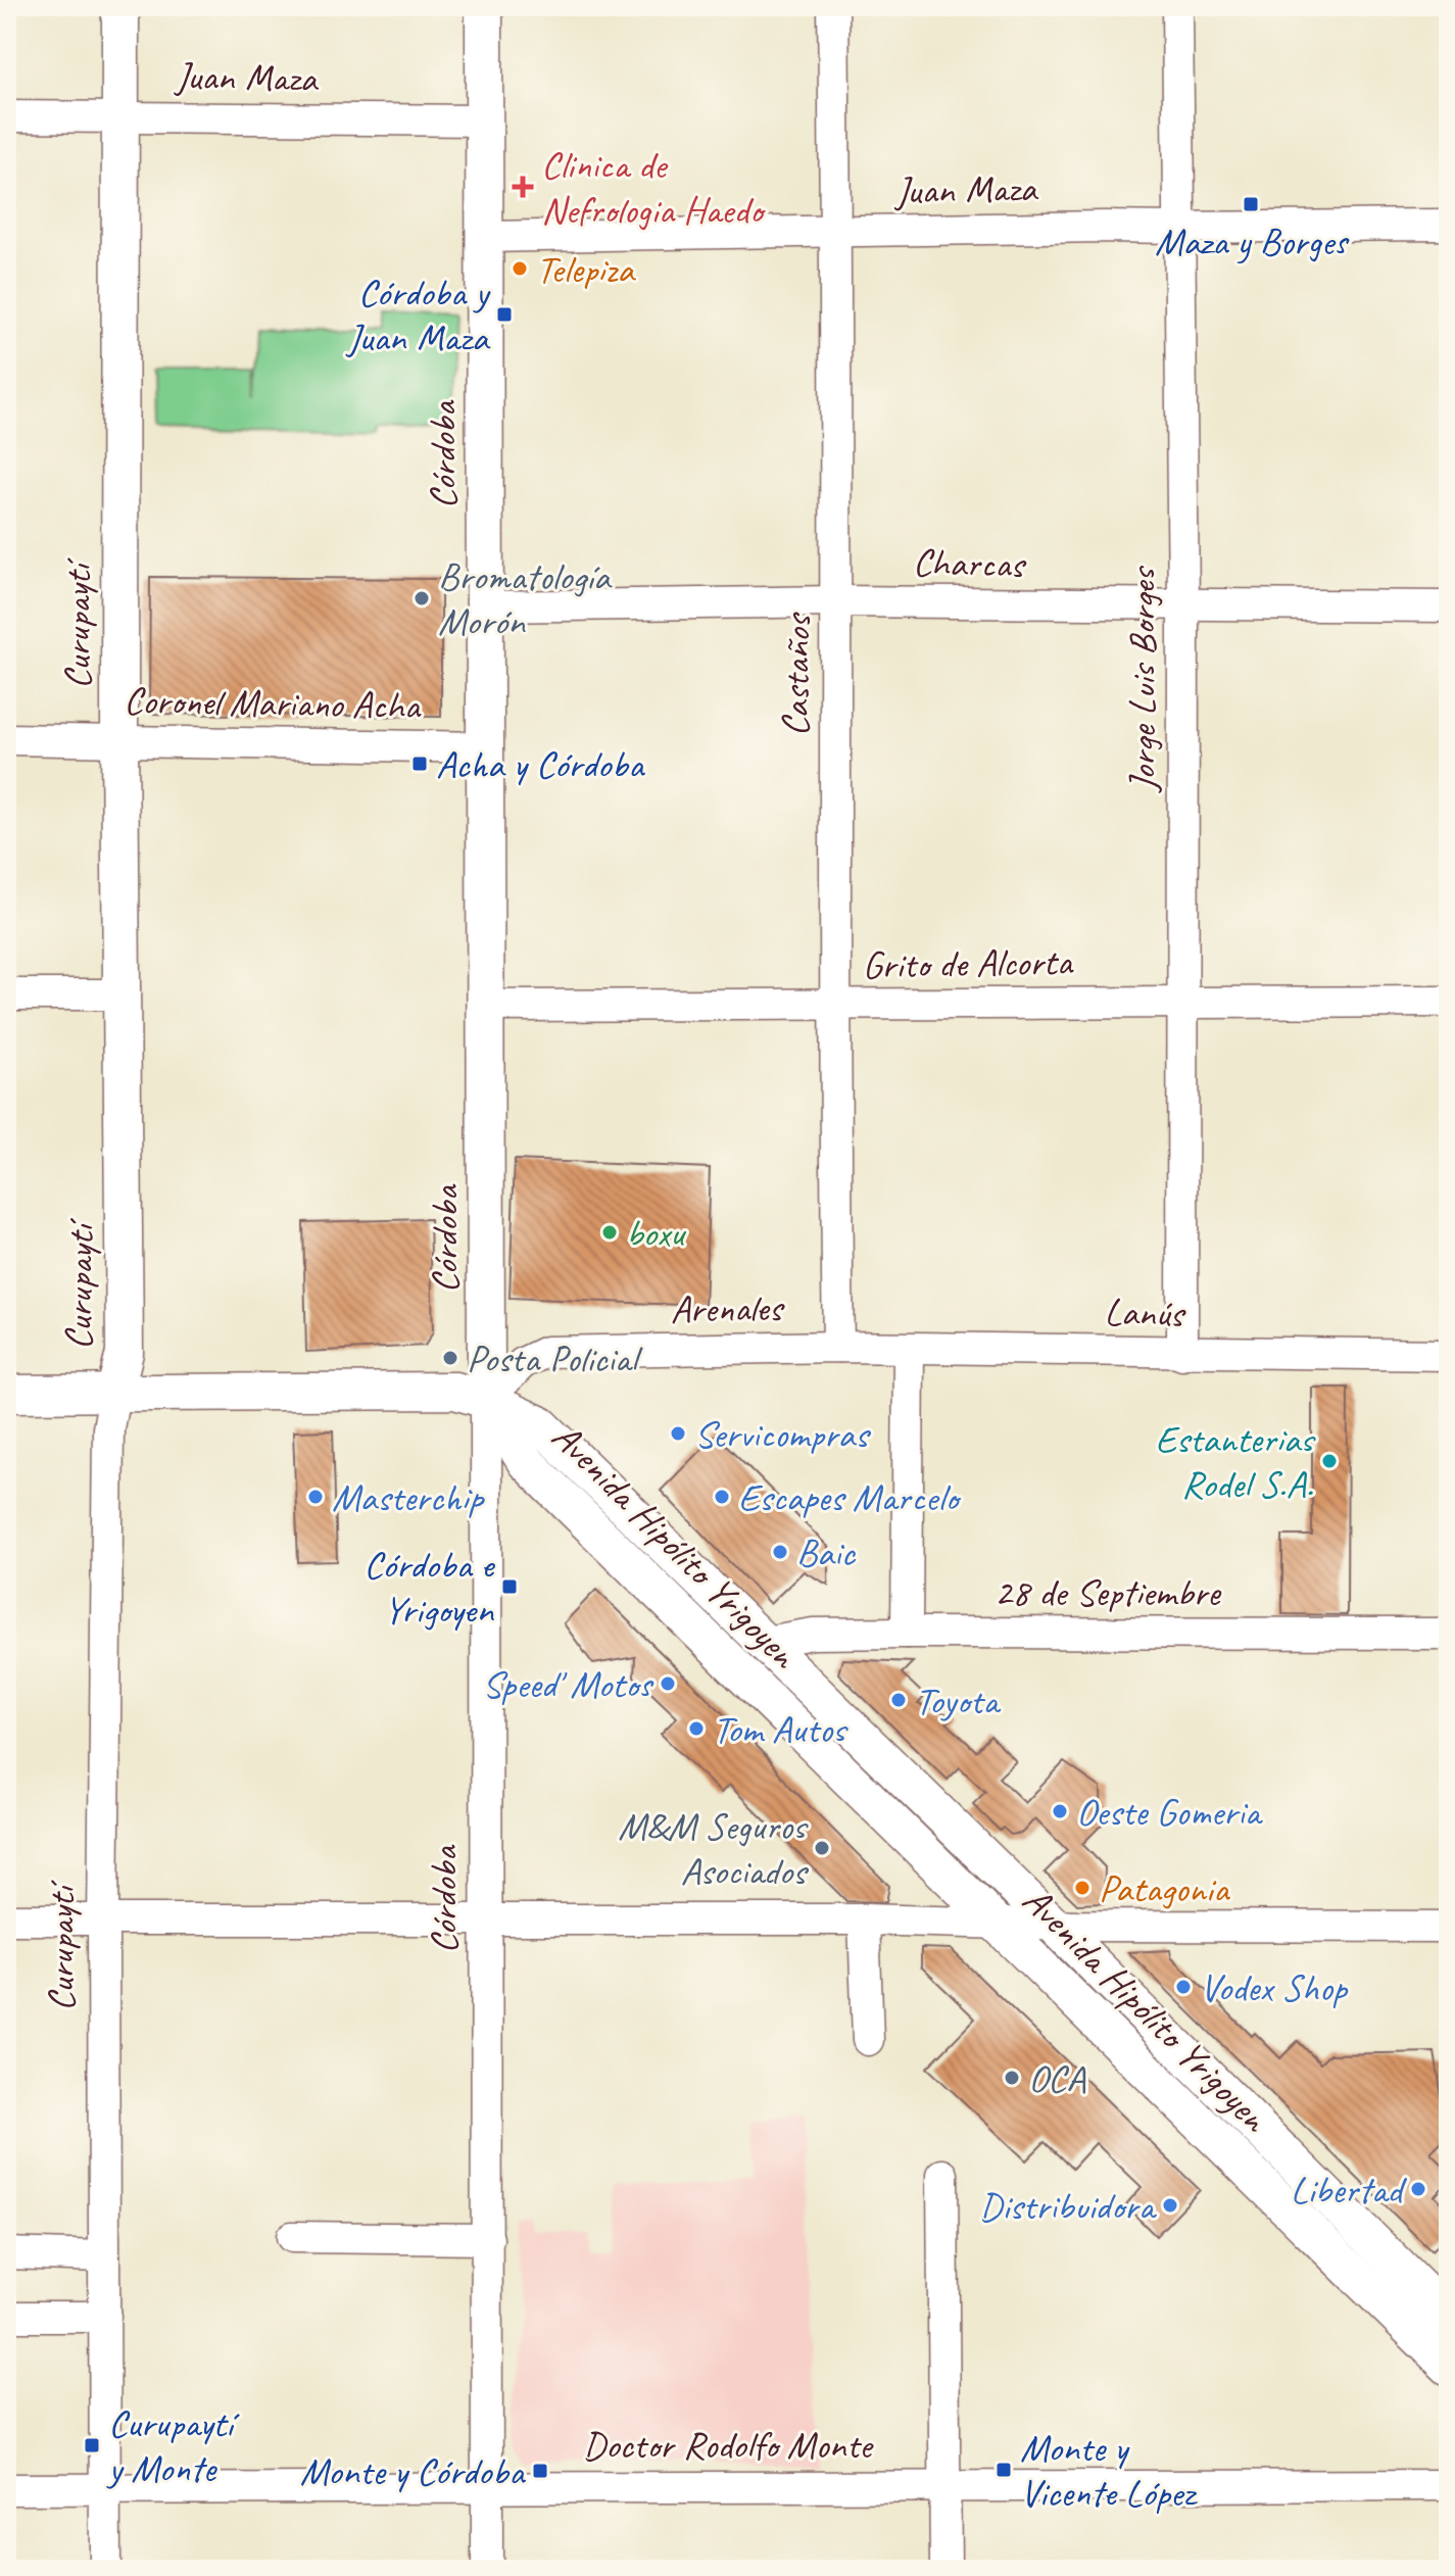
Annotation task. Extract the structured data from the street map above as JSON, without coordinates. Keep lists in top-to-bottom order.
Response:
{
  "streets": {
    "main road": ["Córdoba", "Curupaytí", "Avenida Hipólito Yrigoyen"],
    "street": [
      "Juan Maza",
      "Charcas",
      "Castaños",
      "Jorge Luis Borges",
      "Coronel Mariano Acha",
      "Grito de Alcorta",
      "Arenales",
      "Lanús",
      "28 de Septiembre",
      "Doctor Rodolfo Monte"
    ]
  },
  "crossings": [
    ["Juan Maza", "Córdoba"],
    ["Juan Maza", "Curupaytí"],
    ["Juan Maza", "Castaños"],
    ["Juan Maza", "Jorge Luis Borges"],
    ["Córdoba", "Charcas"],
    ["Córdoba", "Coronel Mariano Acha"],
    ["Córdoba", "Grito de Alcorta"],
    ["Córdoba", "Arenales"],
    ["Córdoba", "Avenida Hipólito Yrigoyen"],
    ["Córdoba", "Doctor Rodolfo Monte"],
    ["Charcas", "Castaños"],
    ["Charcas", "Jorge Luis Borges"],
    ["Curupaytí", "Coronel Mariano Acha"],
    ["Curupaytí", "Doctor Rodolfo Monte"],
    ["Castaños", "Grito de Alcorta"],
    ["Castaños", "Arenales"],
    ["Castaños", "Lanús"],
    ["Jorge Luis Borges", "Grito de Alcorta"],
    ["Jorge Luis Borges", "Lanús"],
    ["Arenales", "Lanús"],
    ["Arenales", "Avenida Hipólito Yrigoyen"],
    ["Avenida Hipólito Yrigoyen", "28 de Septiembre"]
  ],
  "places": {
    "health": ["Clinica de Nefrologia Haedo"],
    "transit": [
      "Maza y Borges",
      "Córdoba y Juan Maza",
      "Acha y Córdoba",
      "Córdoba e Yrigoyen",
      "Curupaytí y Monte",
      "Monte y Vicente López",
      "Monte y Córdoba"
    ],
    "other": [
      "Telepiza",
      "Bromatología Morón",
      "boxu",
      "Posta Policial",
      "Servicompras",
      "Estanterias Rodel S.A.",
      "Masterchip",
      "Escapes Marcelo",
      "Baic",
      "Speed' Motos",
      "Toyota",
      "Tom Autos",
      "Oeste Gomeria",
      "M&M Seguros Asociados",
      "Patagonia",
      "Vodex Shop",
      "OCA",
      "Libertad",
      "Distribuidora"
    ]
  }
}
